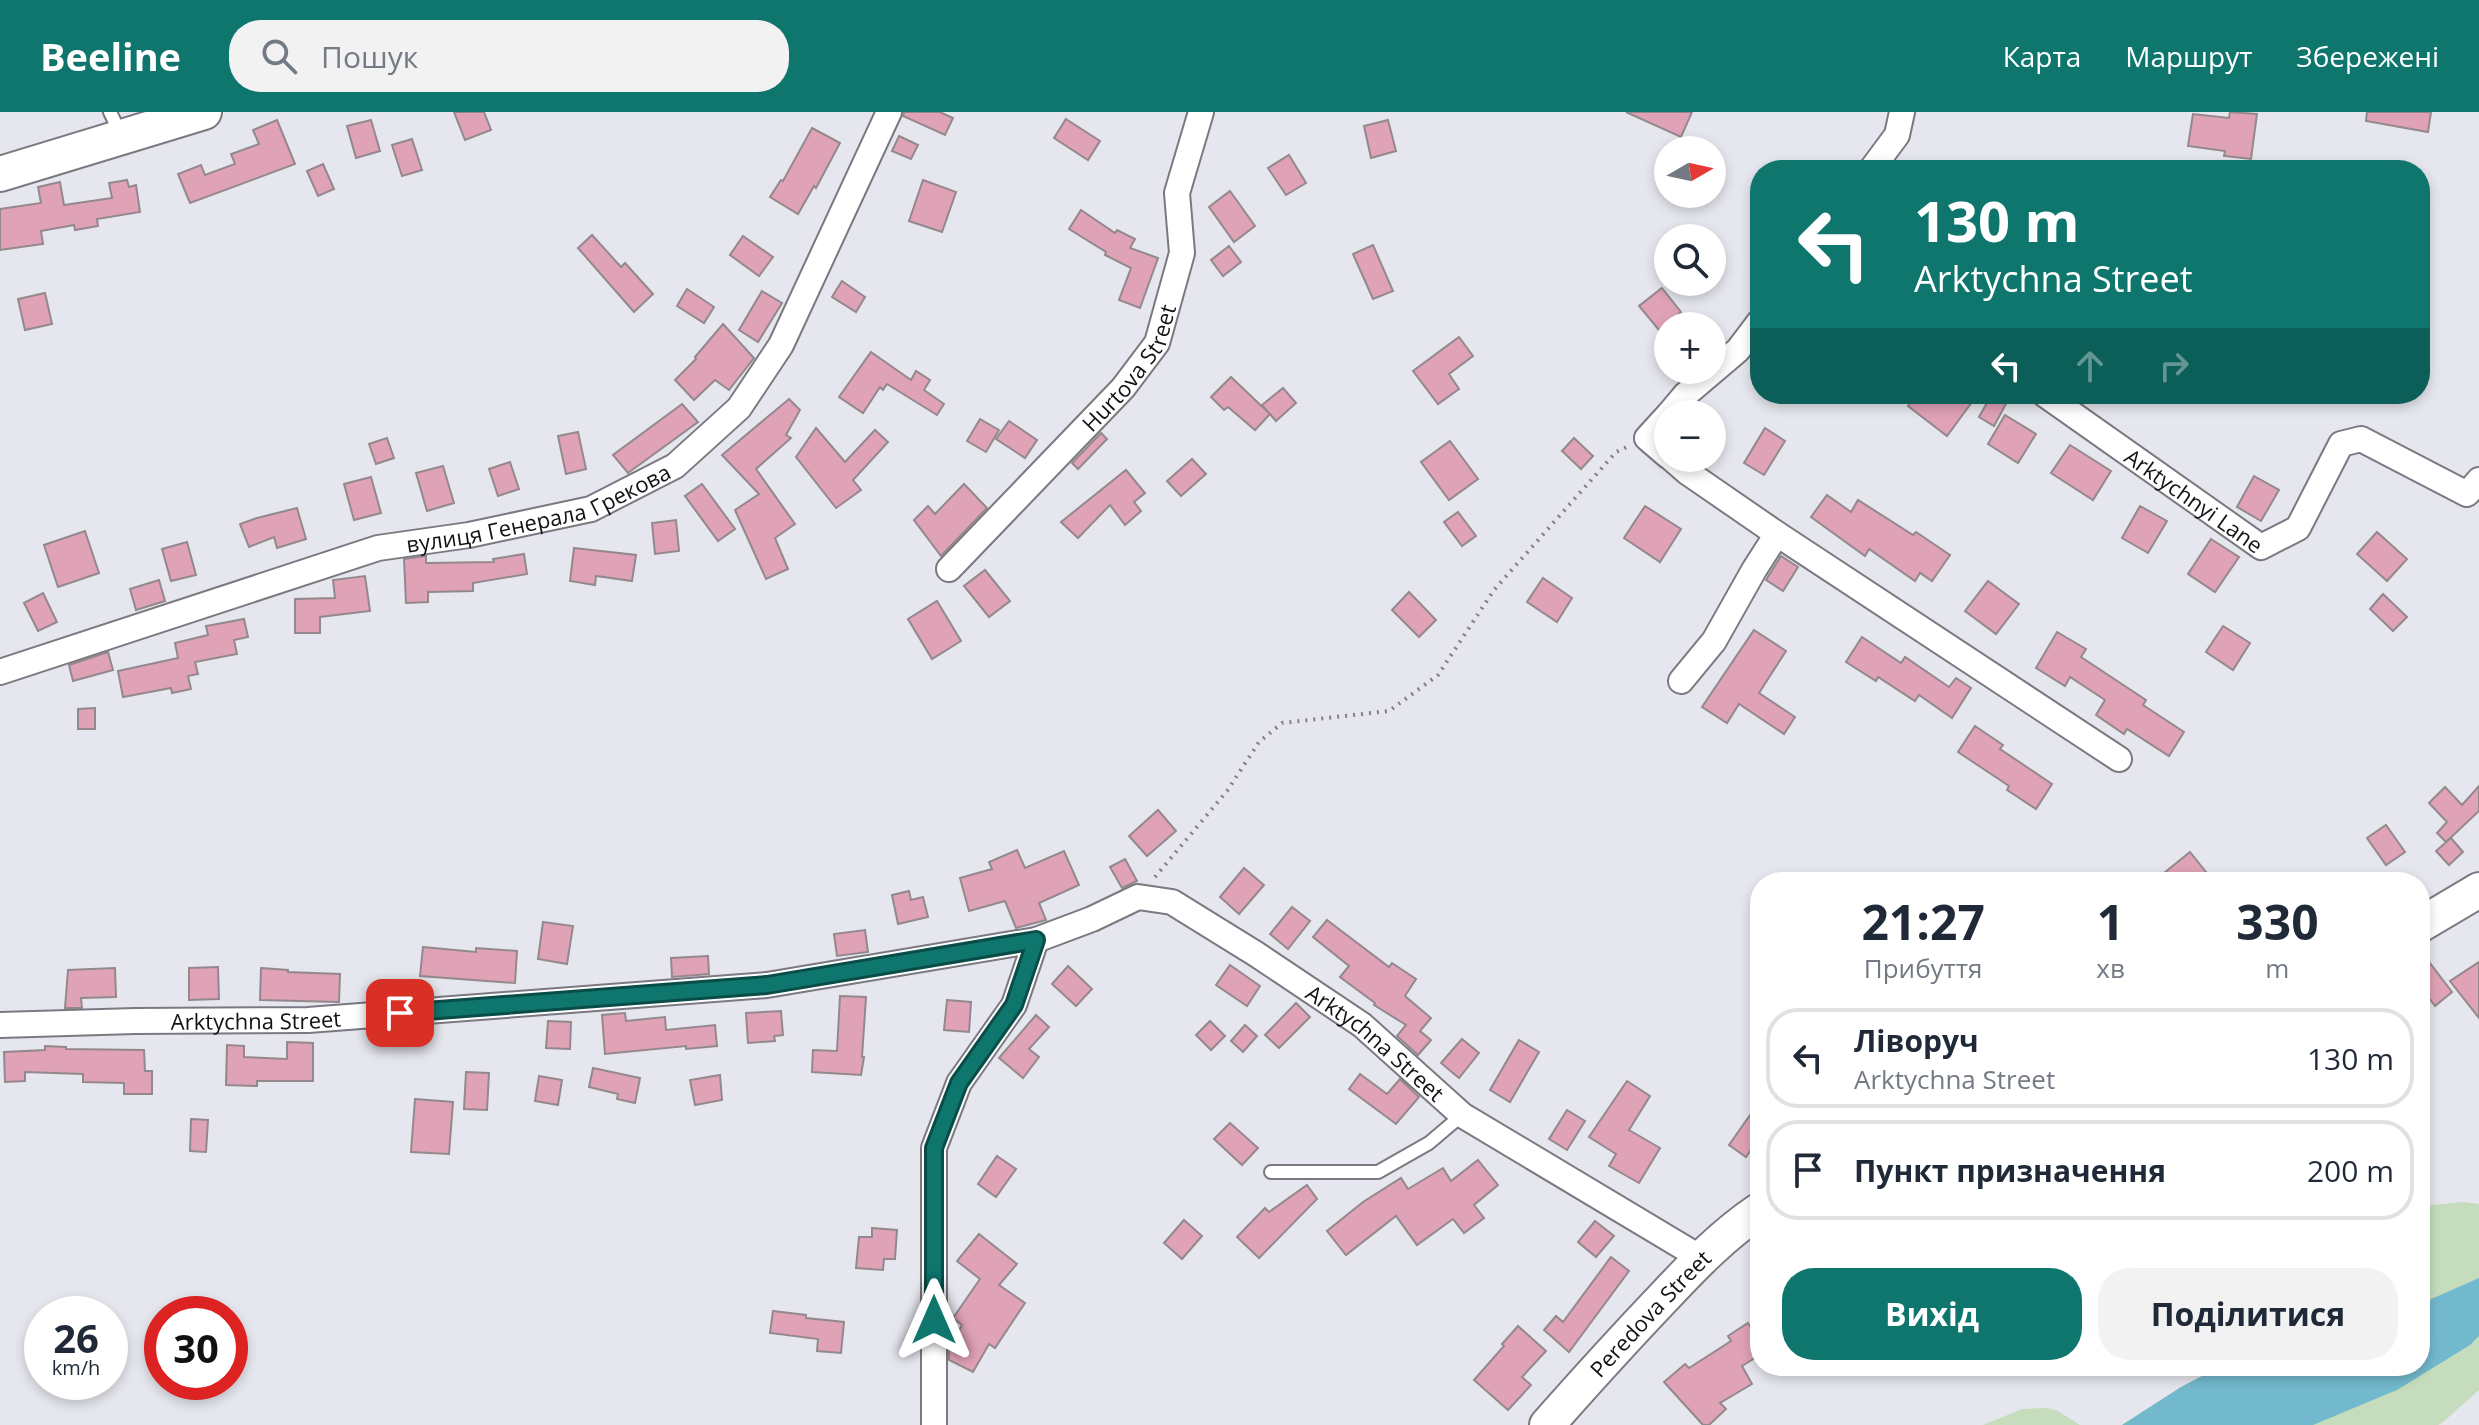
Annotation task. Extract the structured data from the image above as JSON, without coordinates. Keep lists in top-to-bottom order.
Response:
{
  "streets": {
    "street": [
      "Hurtova Street",
      "Arktychnyi Lane",
      "вулиця Генерала Грекова",
      "Arktychna Street",
      "Peredova Street"
    ]
  },
  "crossings": [
    ["Arktychna Street", "Peredova Street"]
  ],
  "north": "right",
  "page": {
    "header": "Beeline",
    "search": "Пошук",
    "nav": ["Карта", "Маршрут", "Збережені"],
    "map_buttons": ["+", "−"],
    "turn": ["130 m", "Arktychna Street"],
    "eta": [
      "21:27",
      "Прибуття",
      "1",
      "хв",
      "330",
      "m"
    ],
    "list": [
      {
        "name": "Ліворуч",
        "note": "Arktychna Street",
        "value": "130 m"
      },
      {
        "name": "Пункт призначення",
        "value": "200 m"
      }
    ],
    "buttons": ["Вихід", "Поділитися"],
    "speed": "26 km/h",
    "limit": "30"
  }
}
